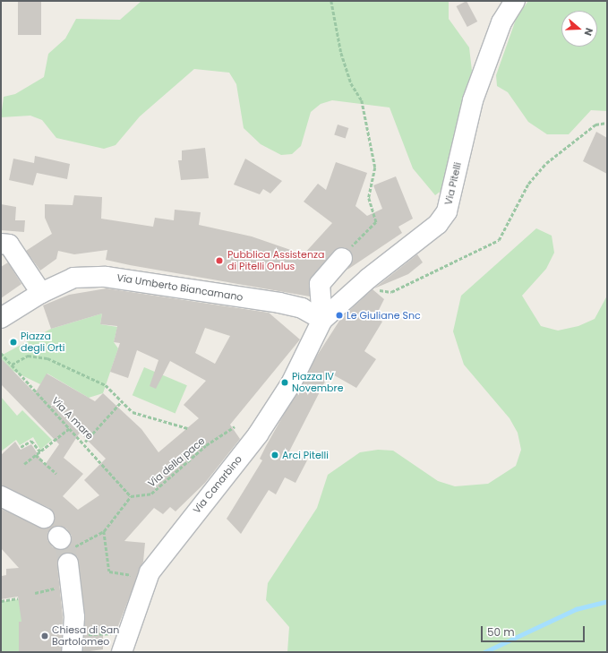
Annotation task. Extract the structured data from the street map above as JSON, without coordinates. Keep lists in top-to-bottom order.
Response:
{
  "streets": {
    "street": ["Via Pitelli", "Via Umberto Biancamano", "Via Canarbino"],
    "path": ["Via A mare", "Via della pace"]
  },
  "crossings": [
    ["Via Pitelli", "Via Umberto Biancamano"],
    ["Via Pitelli", "Via Canarbino"],
    ["Via Umberto Biancamano", "Via Canarbino"],
    ["Via A mare", "Via della pace"]
  ],
  "places": [
    "Pubblica Assistenza di Pitelli Onlus",
    "Le Giuliane Snc",
    "Piazza degli Orti",
    "Piazza IV Novembre",
    "Arci Pitelli",
    "Chiesa di San Bartolomeo"
  ],
  "scale_bar": "50 m",
  "north": "right"
}
